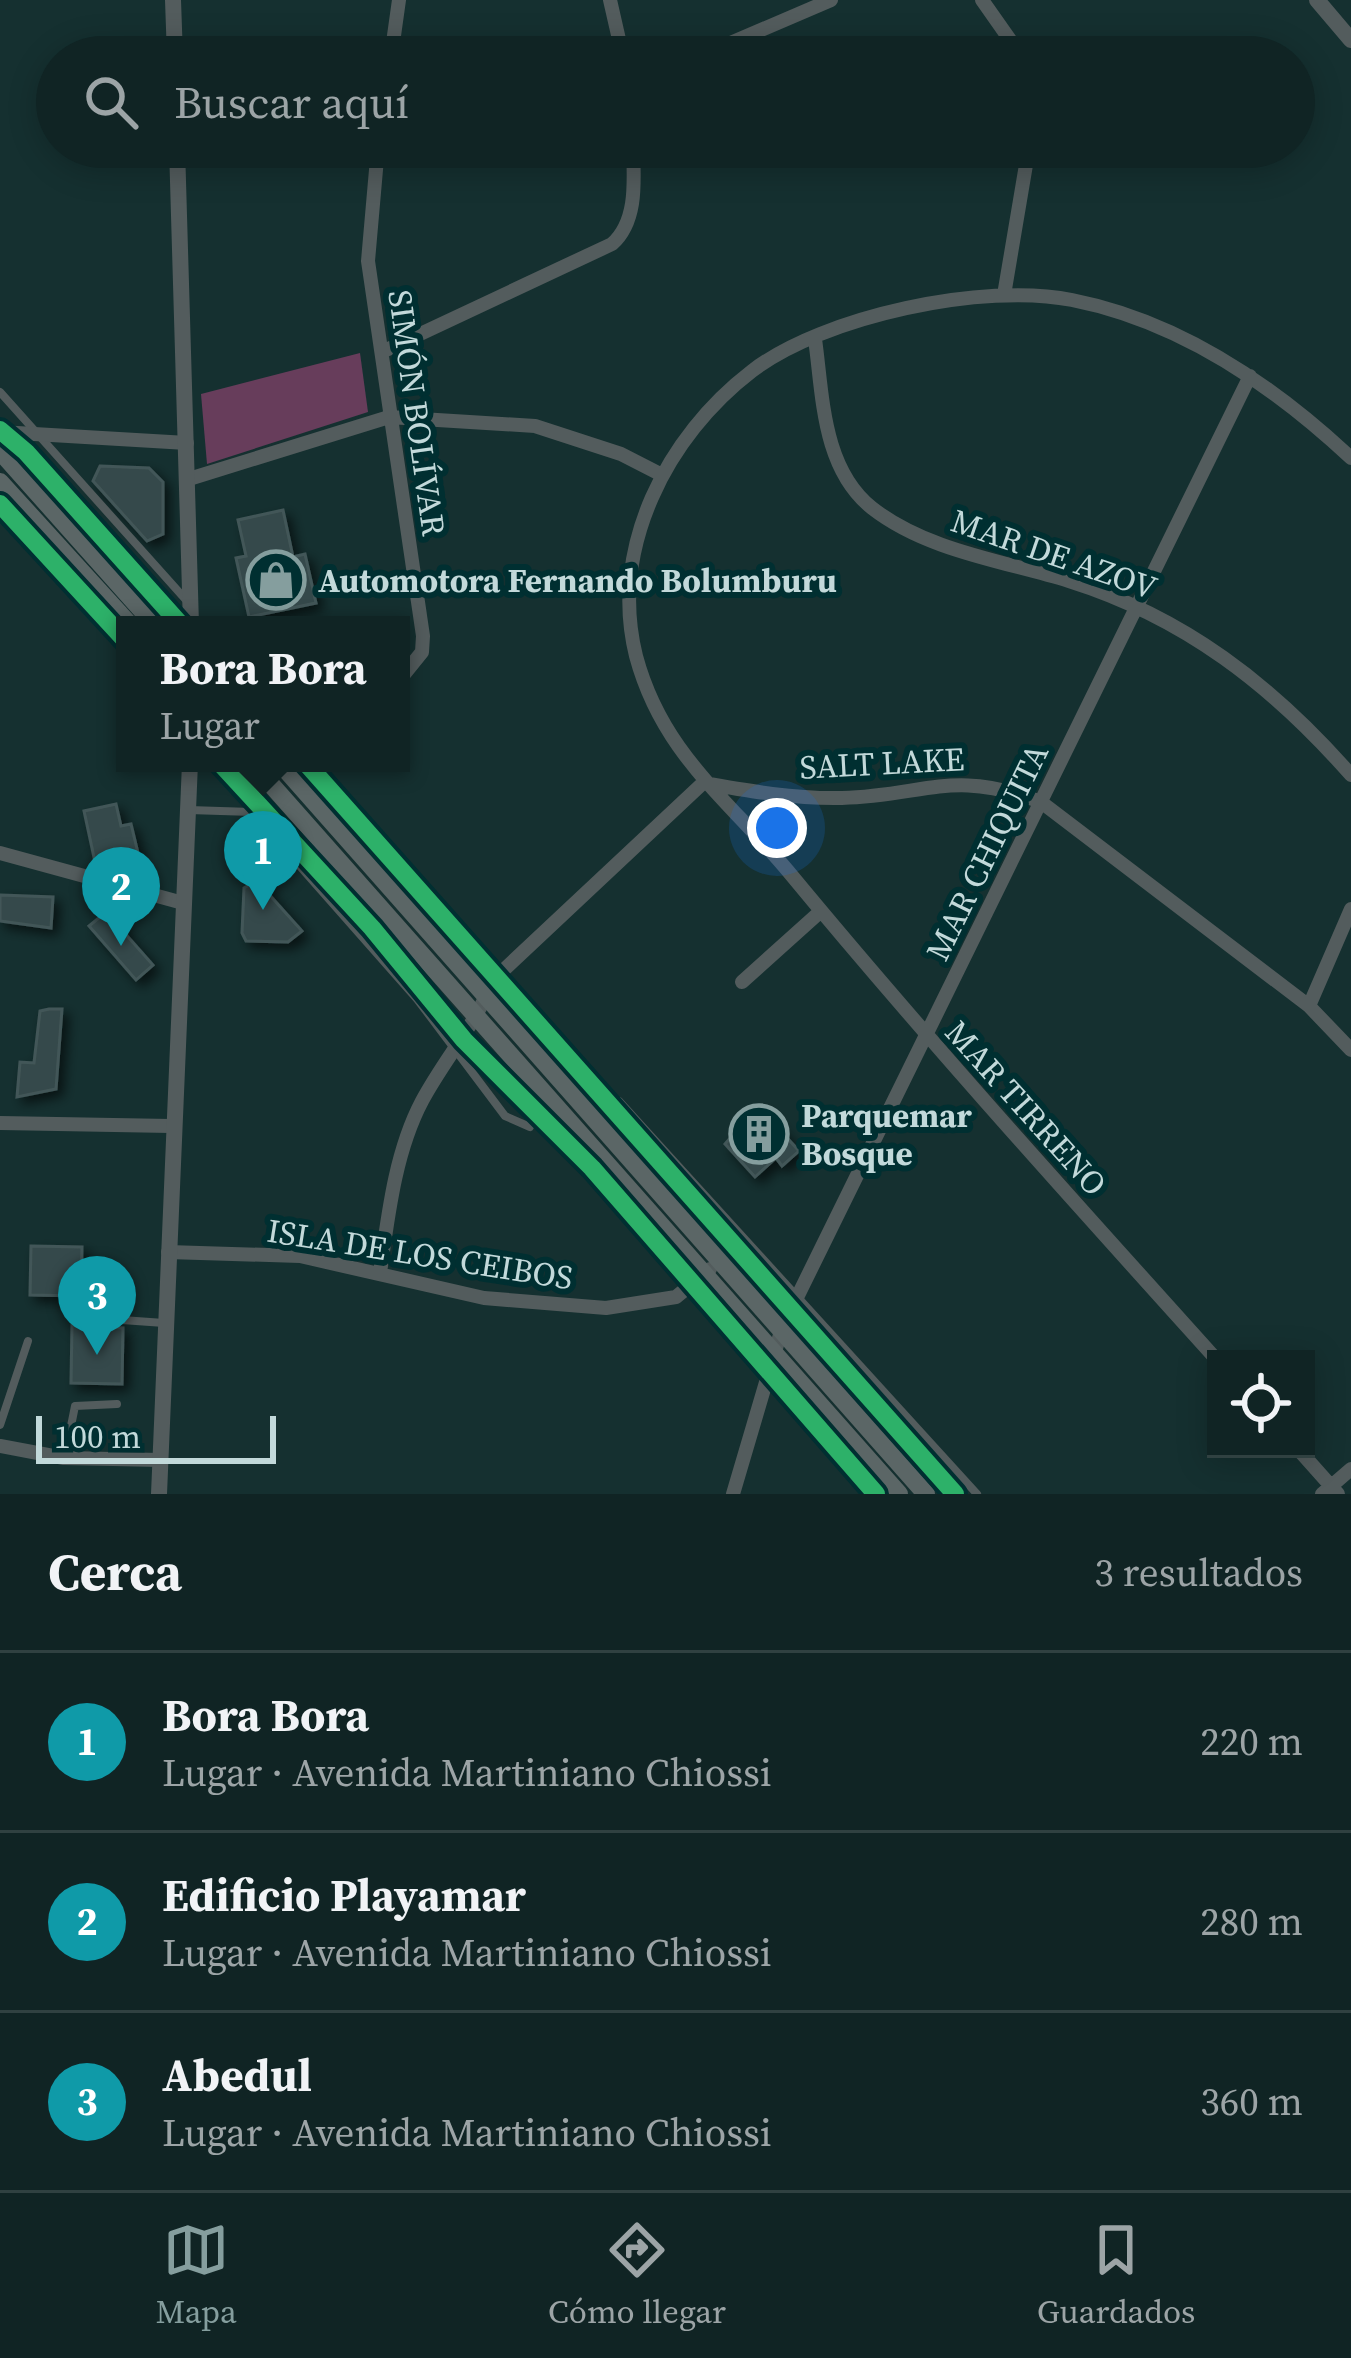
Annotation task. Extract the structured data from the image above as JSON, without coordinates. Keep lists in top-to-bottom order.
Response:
{
  "streets": {
    "street": [
      "SIMÓN BOLÍVAR",
      "MAR DE AZOV",
      "SALT LAKE",
      "MAR CHIQUITA",
      "MAR TIRRENO",
      "ISLA DE LOS CEIBOS"
    ]
  },
  "crossings": [
    ["MAR DE AZOV", "MAR CHIQUITA"],
    ["MAR DE AZOV", "MAR TIRRENO"],
    ["SALT LAKE", "MAR CHIQUITA"],
    ["SALT LAKE", "MAR TIRRENO"],
    ["MAR CHIQUITA", "MAR TIRRENO"]
  ],
  "places": {
    "shop": ["Automotora Fernando Bolumburu"],
    "building": ["Parquemar Bosque"]
  },
  "scale_bar": "100 m",
  "page": {
    "search": "Buscar aquí",
    "popup": ["Bora Bora", "Lugar"],
    "pins": ["1", "2", "3"],
    "scale": "100 m",
    "heading": ["Cerca", "3 resultados"],
    "list": [
      {
        "mark": "1",
        "name": "Bora Bora",
        "note": "Lugar · Avenida Martiniano Chiossi",
        "value": "220 m"
      },
      {
        "mark": "2",
        "name": "Edificio Playamar",
        "note": "Lugar · Avenida Martiniano Chiossi",
        "value": "280 m"
      },
      {
        "mark": "3",
        "name": "Abedul",
        "note": "Lugar · Avenida Martiniano Chiossi",
        "value": "360 m"
      }
    ],
    "nav": ["Mapa", "Cómo llegar", "Guardados"]
  }
}
